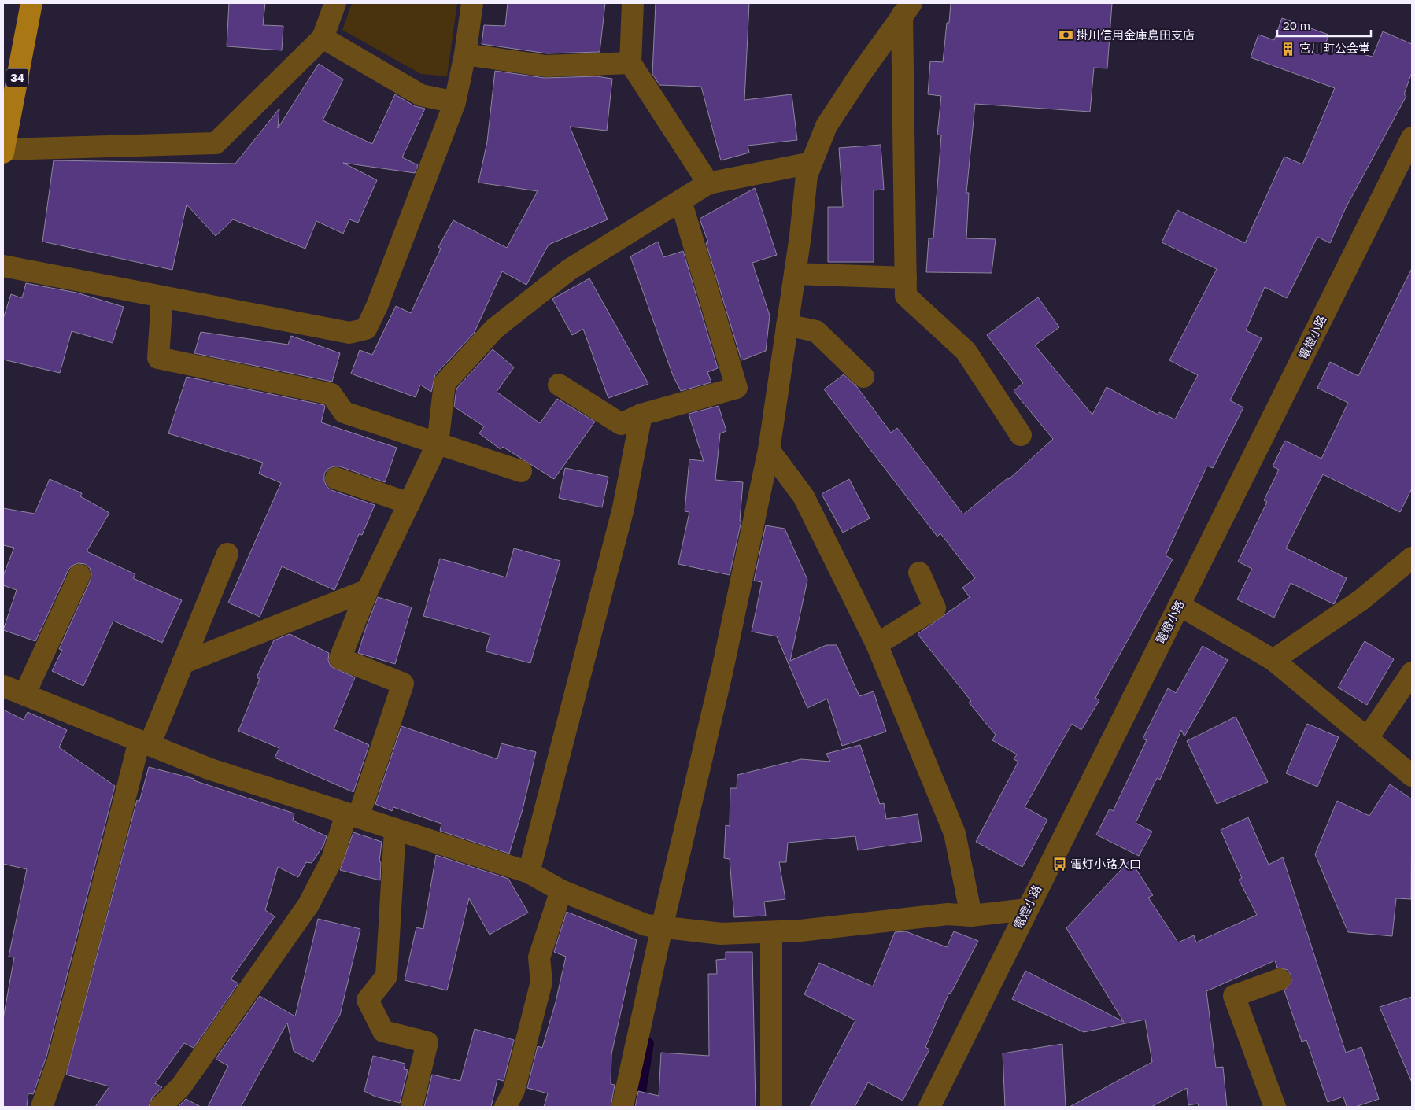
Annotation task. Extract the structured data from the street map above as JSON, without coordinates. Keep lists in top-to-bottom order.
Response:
{
  "streets": {
    "main road": ["34"],
    "street": ["電燈小路"]
  },
  "places": {
    "bank": ["掛川信用金庫島田支店"],
    "building": ["宮川町公会堂"],
    "bus stop": ["電灯小路入口"]
  },
  "scale_bar": "20 m"
}
